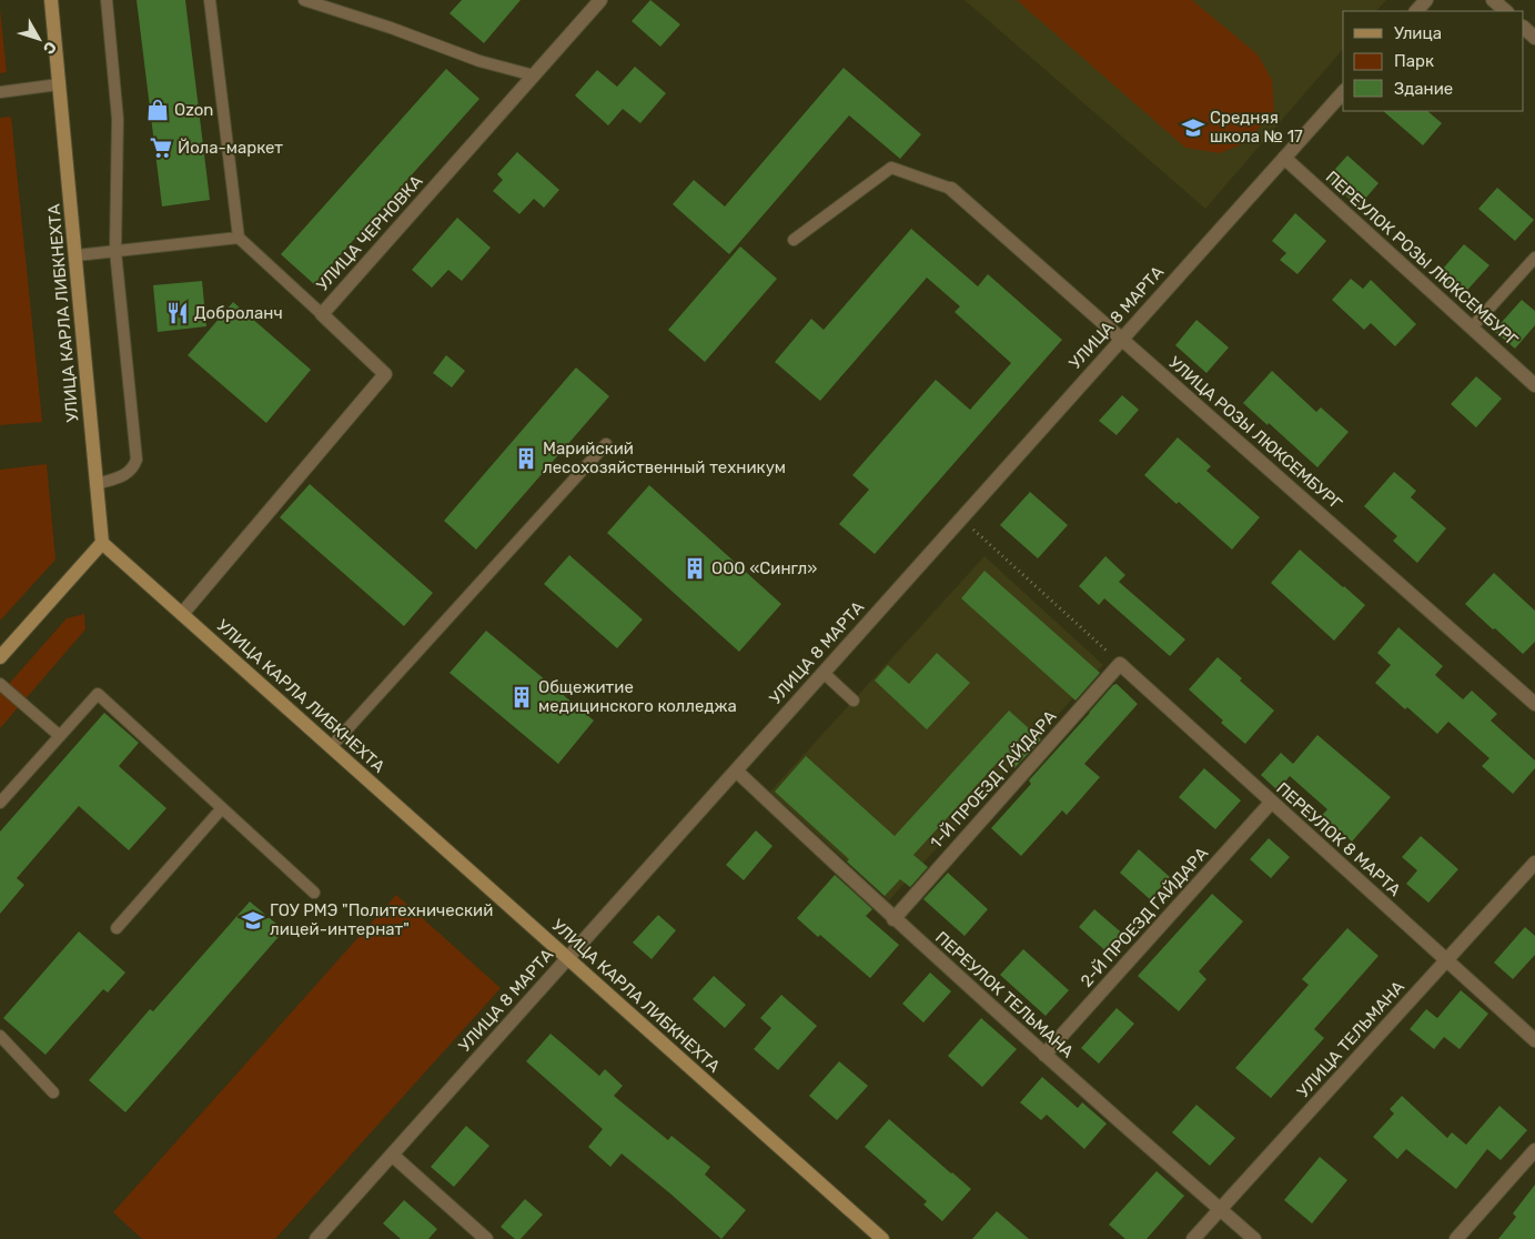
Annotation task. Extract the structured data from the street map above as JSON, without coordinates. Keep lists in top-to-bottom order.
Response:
{
  "streets": {
    "main road": ["УЛИЦА КАРЛА ЛИБКНЕХТА"],
    "street": [
      "УЛИЦА ЧЕРНОВКА",
      "ПЕРЕУЛОК РОЗЫ ЛЮКСЕМБУРГ",
      "УЛИЦА 8 МАРТА",
      "УЛИЦА РОЗЫ ЛЮКСЕМБУРГ",
      "1-Й ПРОЕЗД ГАЙДАРА",
      "ПЕРЕУЛОК 8 МАРТА",
      "2-Й ПРОЕЗД ГАЙДАРА",
      "ПЕРЕУЛОК ТЕЛЬМАНА",
      "УЛИЦА ТЕЛЬМАНА"
    ]
  },
  "crossings": [
    ["УЛИЦА ЧЕРНОВКА", "УЛИЦА КАРЛА ЛИБКНЕХТА"],
    ["ПЕРЕУЛОК РОЗЫ ЛЮКСЕМБУРГ", "УЛИЦА 8 МАРТА"],
    ["УЛИЦА КАРЛА ЛИБКНЕХТА", "УЛИЦА 8 МАРТА"],
    ["УЛИЦА 8 МАРТА", "УЛИЦА РОЗЫ ЛЮКСЕМБУРГ"],
    ["УЛИЦА 8 МАРТА", "ПЕРЕУЛОК ТЕЛЬМАНА"],
    ["1-Й ПРОЕЗД ГАЙДАРА", "ПЕРЕУЛОК 8 МАРТА"],
    ["1-Й ПРОЕЗД ГАЙДАРА", "ПЕРЕУЛОК ТЕЛЬМАНА"],
    ["ПЕРЕУЛОК 8 МАРТА", "2-Й ПРОЕЗД ГАЙДАРА"],
    ["ПЕРЕУЛОК 8 МАРТА", "УЛИЦА ТЕЛЬМАНА"],
    ["2-Й ПРОЕЗД ГАЙДАРА", "ПЕРЕУЛОК ТЕЛЬМАНА"],
    ["ПЕРЕУЛОК ТЕЛЬМАНА", "УЛИЦА ТЕЛЬМАНА"]
  ],
  "places": {
    "shop": ["Ozon"],
    "school or university": ["Средняя школа № 17", "ГОУ РМЭ \"Политехнический лицей-интернат\""],
    "supermarket": ["Йола-маркет"],
    "restaurant": ["Доброланч"],
    "building": ["Марийский лесохозяйственный техникум", "ООО «Сингл»", "Общежитие медицинского колледжа"]
  },
  "legend": ["Улица", "Парк", "Здание"],
  "north": "bottom right"
}
